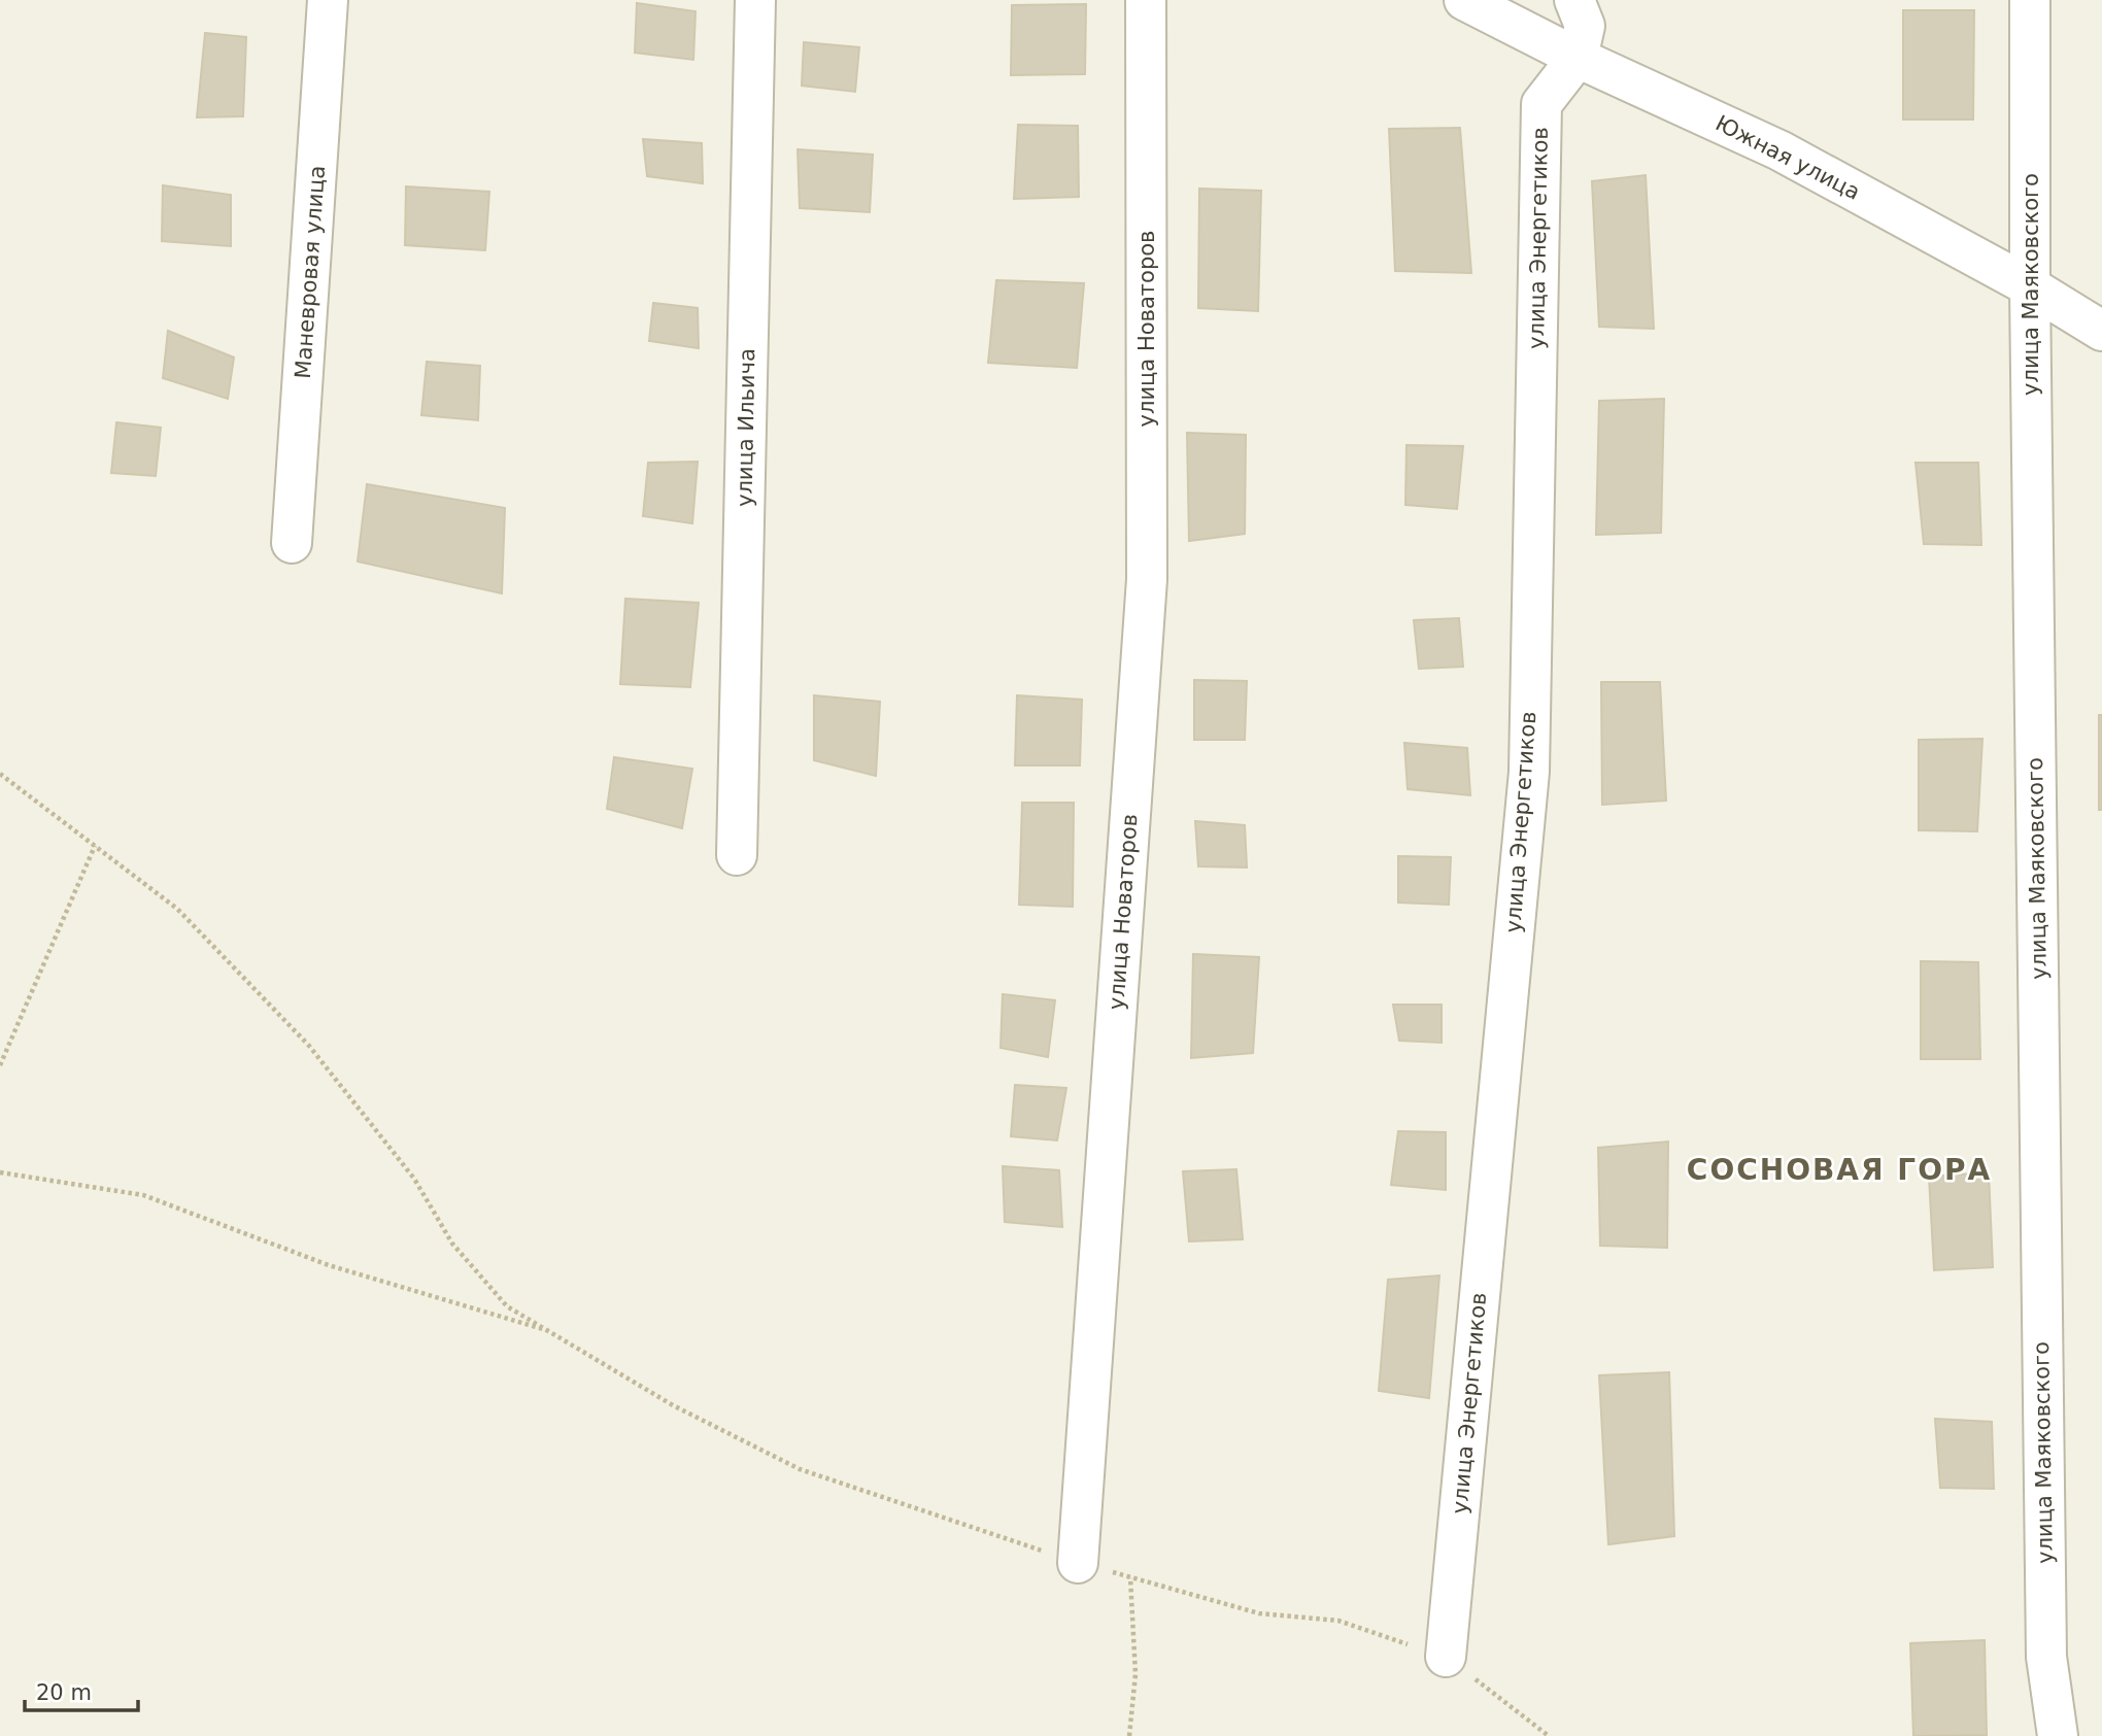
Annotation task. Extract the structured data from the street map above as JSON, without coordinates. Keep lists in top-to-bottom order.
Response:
{
  "streets": {
    "street": [
      "Южная улица",
      "улица Энергетиков",
      "Маневровая улица",
      "улица Маяковского",
      "улица Новаторов",
      "улица Ильича"
    ]
  },
  "crossings": [
    ["Южная улица", "улица Энергетиков"],
    ["Южная улица", "улица Маяковского"]
  ],
  "districts": ["СОСНОВАЯ ГОРА"],
  "scale_bar": "20 m"
}
